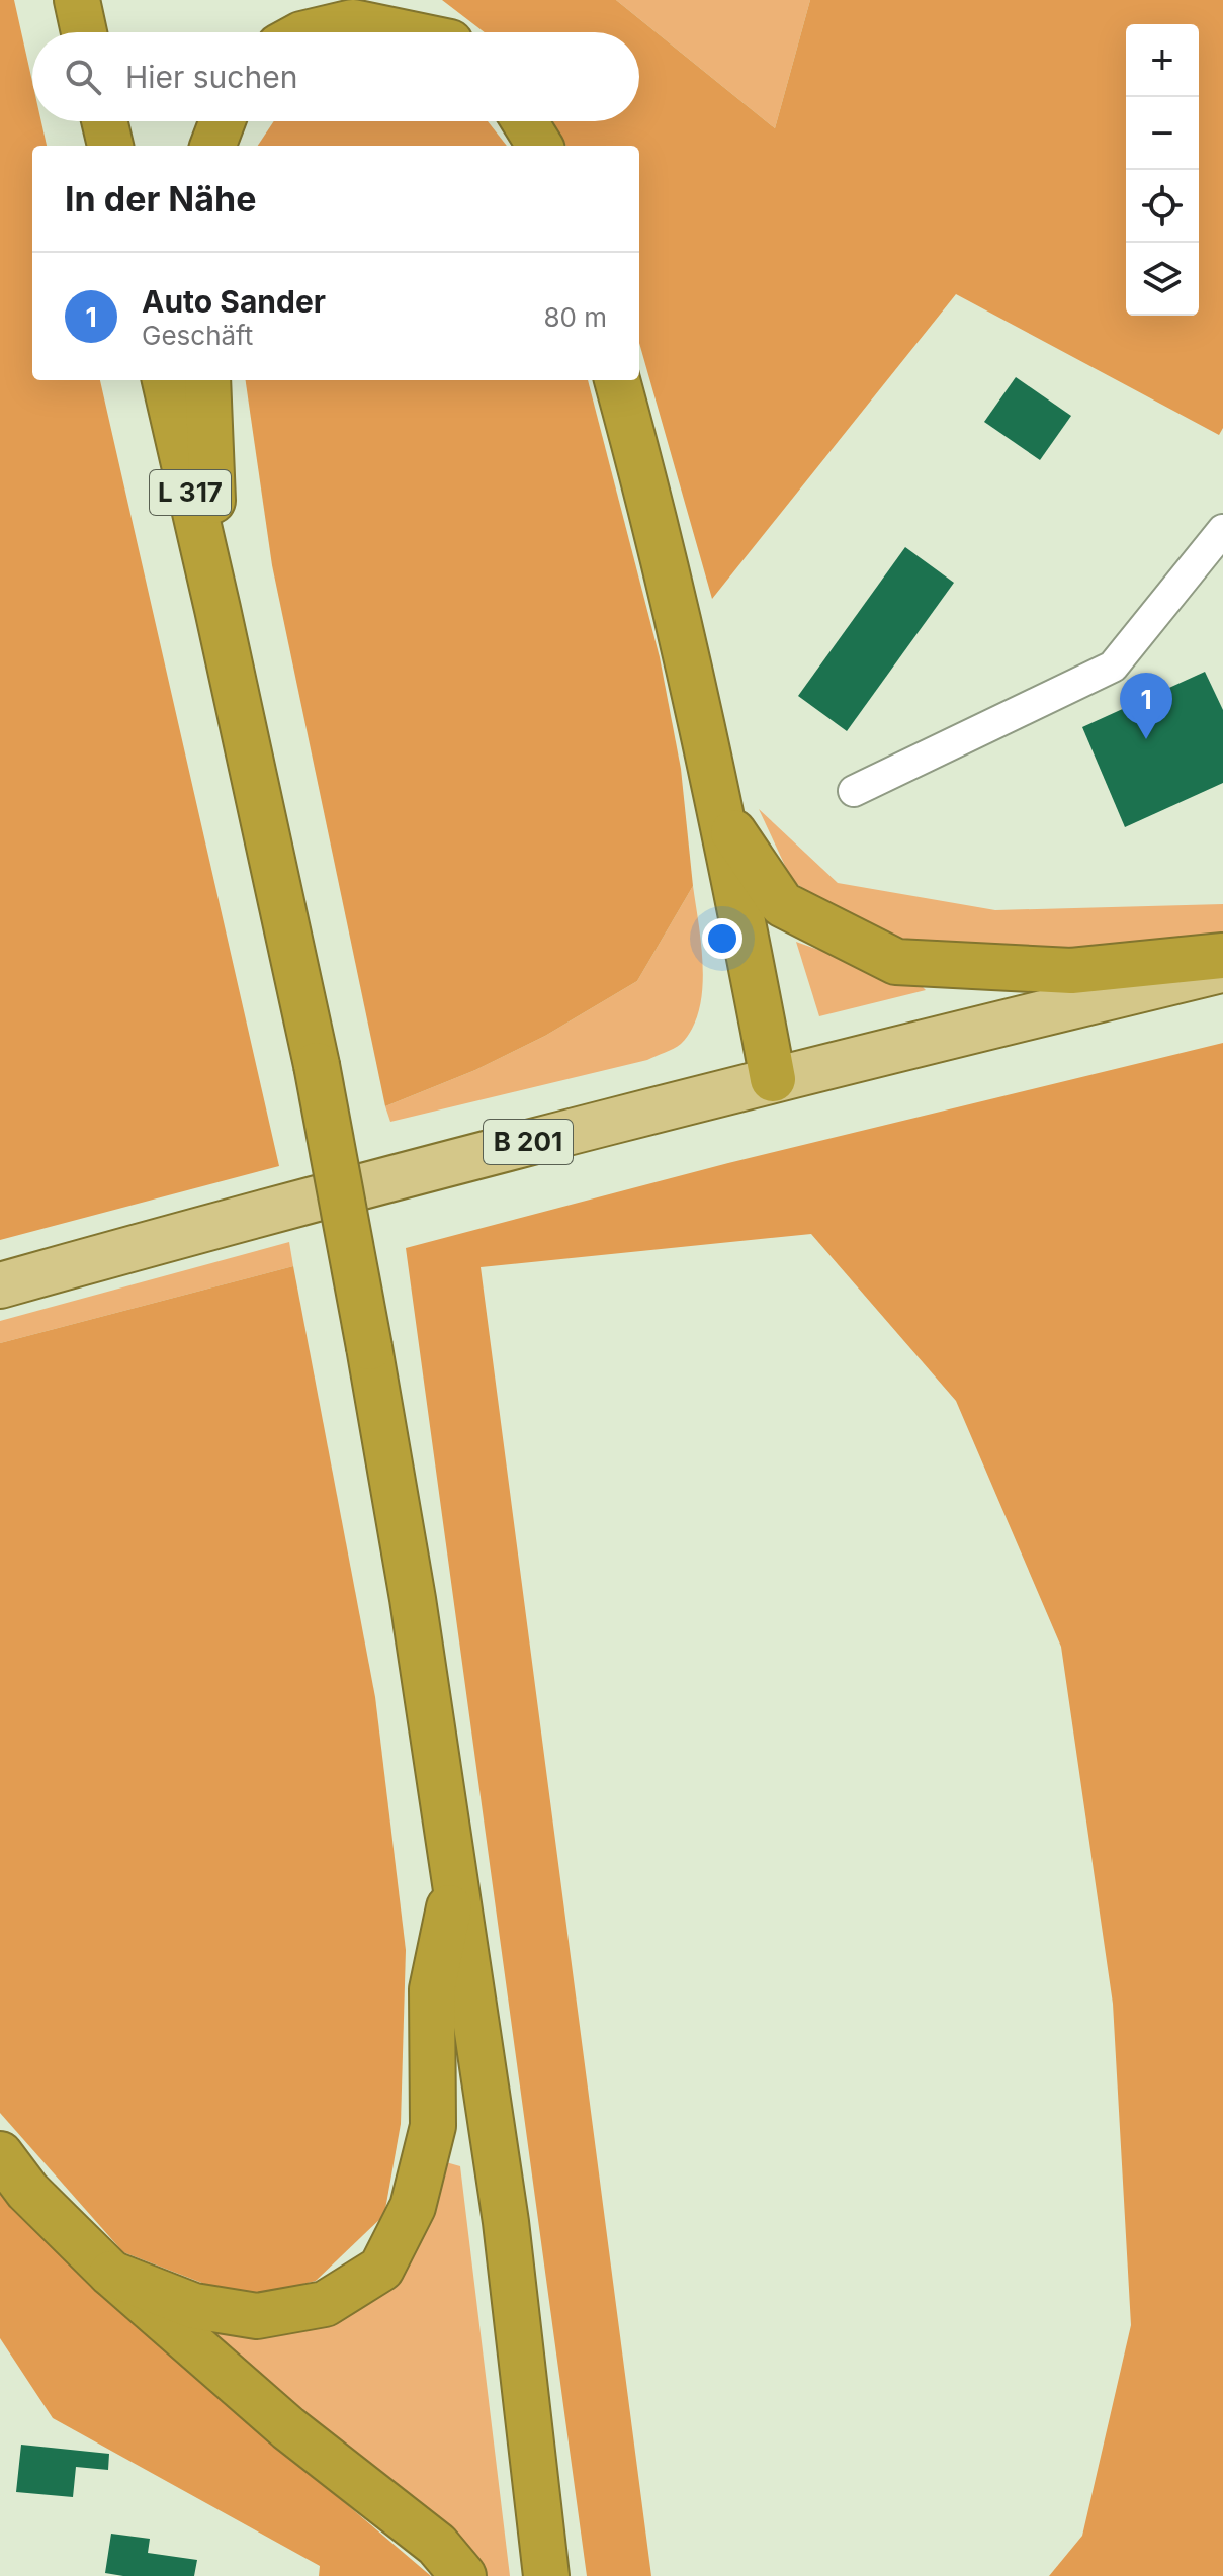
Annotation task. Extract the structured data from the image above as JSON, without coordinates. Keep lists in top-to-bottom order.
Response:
{
  "streets": {
    "highway": ["L 317"],
    "main road": ["B 201"]
  },
  "page": {
    "map_buttons": ["+", "−"],
    "search": "Hier suchen",
    "heading": "In der Nähe",
    "list": [
      {
        "mark": "1",
        "name": "Auto Sander",
        "note": "Geschäft",
        "value": "80 m"
      }
    ],
    "pins": "1"
  }
}
